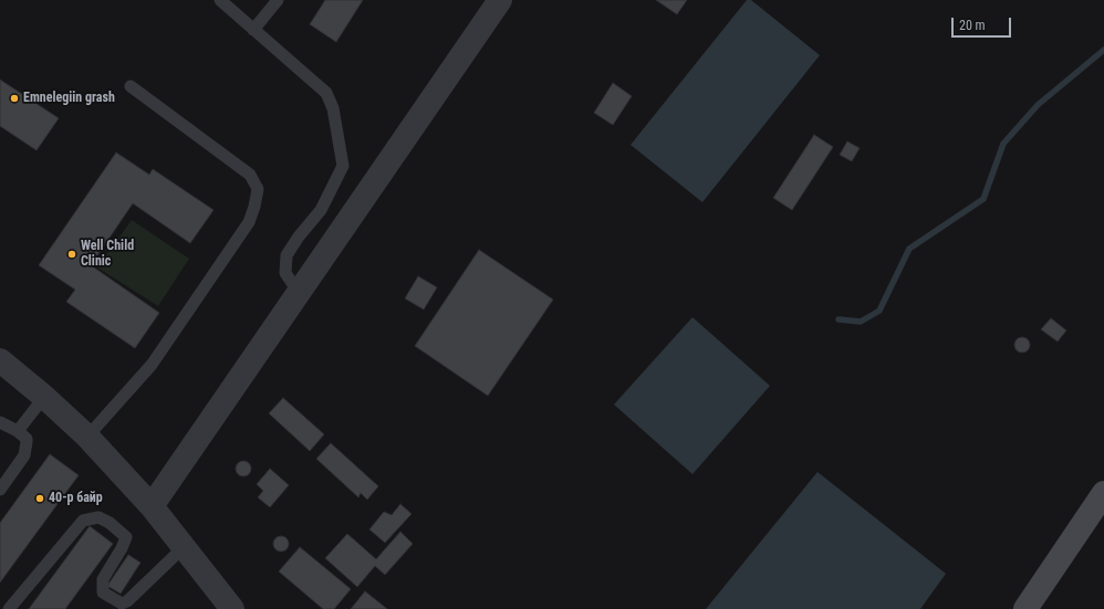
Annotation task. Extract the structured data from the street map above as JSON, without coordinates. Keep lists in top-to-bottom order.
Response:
{
  "places": ["Emnelegiin grash", "Well Child Clinic", "40-р байр"],
  "scale_bar": "20 m"
}
